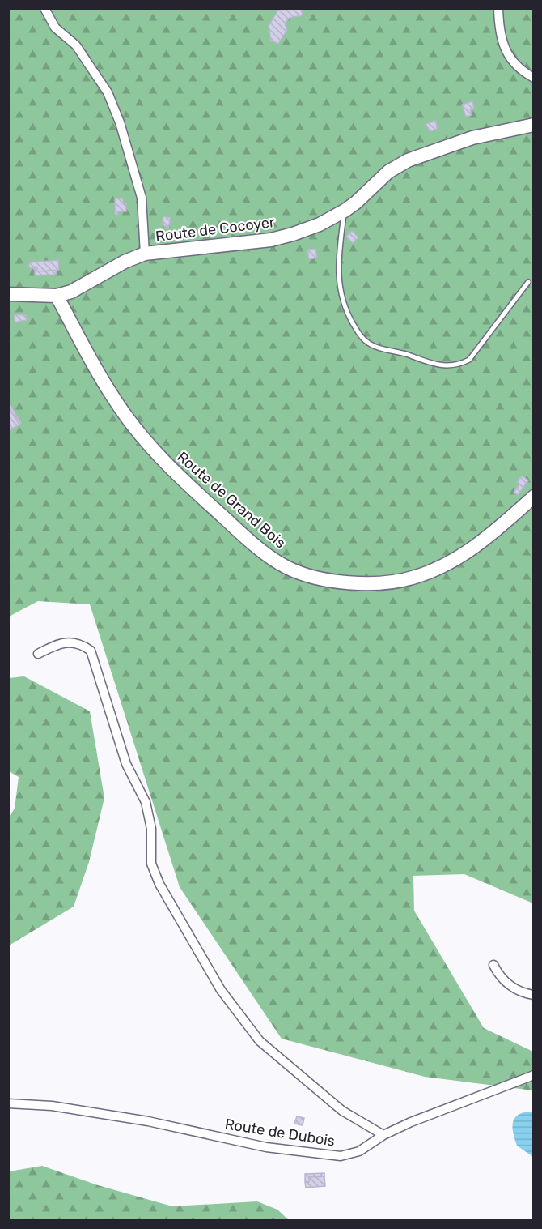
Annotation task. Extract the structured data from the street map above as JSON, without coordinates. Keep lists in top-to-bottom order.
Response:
{
  "streets": {
    "main road": ["Route de Cocoyer", "Route de Grand Bois"],
    "street": ["Route de Dubois"]
  },
  "crossings": [
    ["Route de Cocoyer", "Route de Grand Bois"]
  ]
}
